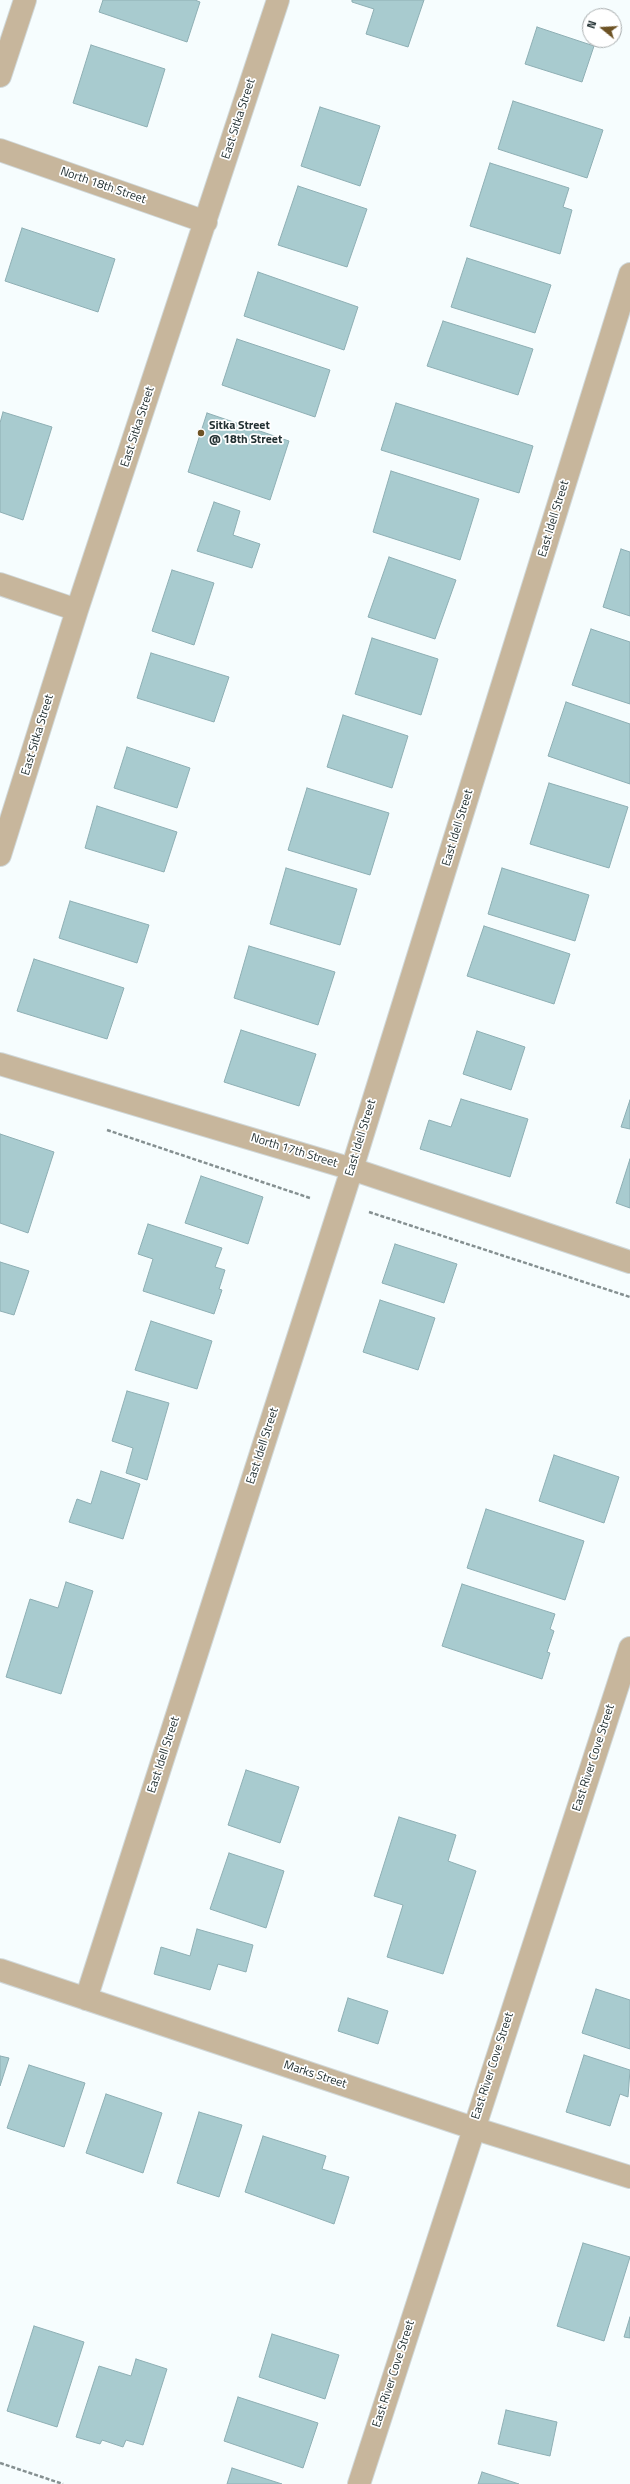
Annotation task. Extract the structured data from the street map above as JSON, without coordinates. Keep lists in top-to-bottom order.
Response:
{
  "streets": {
    "street": [
      "East Sitka Street",
      "North 18th Street",
      "East Idell Street",
      "North 17th Street",
      "East River Cove Street",
      "Marks Street"
    ]
  },
  "crossings": [
    ["East Sitka Street", "North 18th Street"],
    ["East Idell Street", "North 17th Street"],
    ["East Idell Street", "Marks Street"],
    ["East River Cove Street", "Marks Street"]
  ],
  "places": ["Sitka Street @ 18th Street"],
  "north": "left"
}
